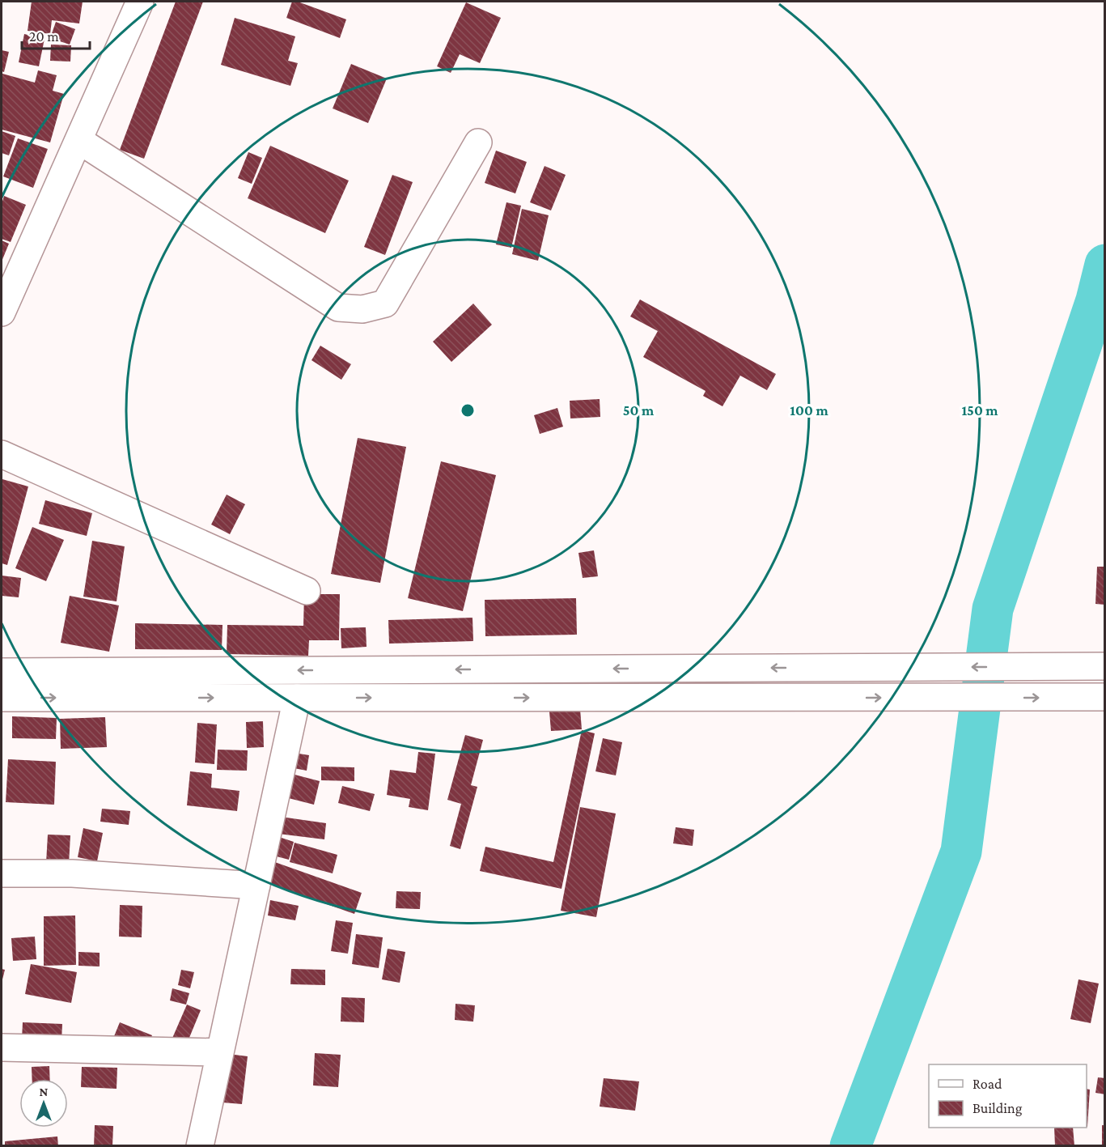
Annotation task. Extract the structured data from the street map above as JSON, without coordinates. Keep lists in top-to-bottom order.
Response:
{
  "legend": ["Road", "Building"],
  "scale_bar": "20 m",
  "north": "top",
  "rings": ["50 m", "100 m", "150 m"]
}
